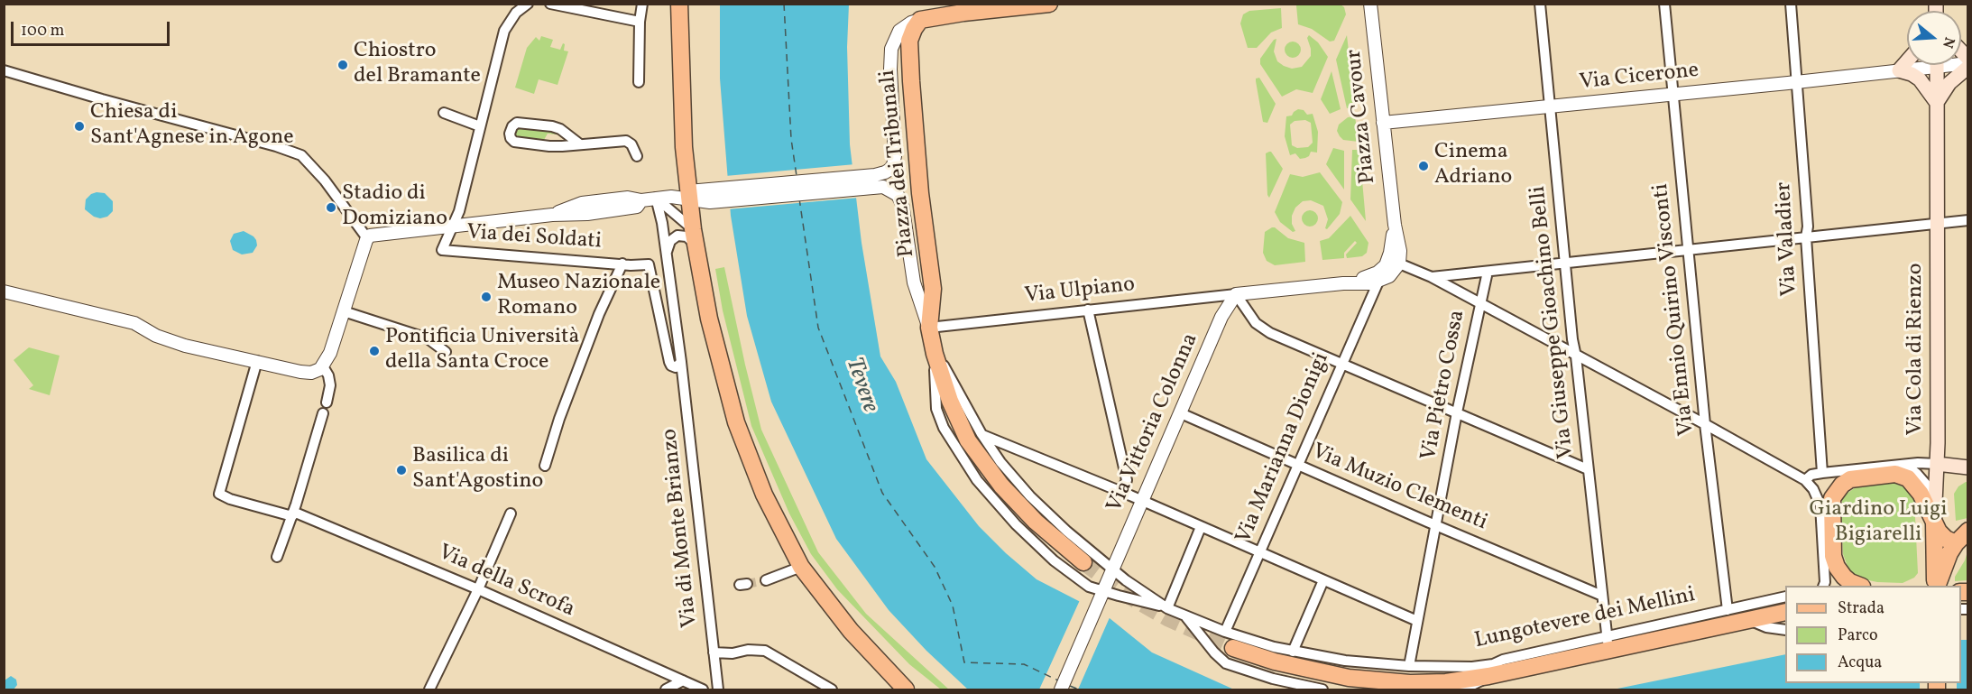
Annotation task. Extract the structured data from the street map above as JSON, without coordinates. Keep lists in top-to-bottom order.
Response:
{
  "streets": {
    "main road": ["Piazza dei Tribunali", "Via Cola di Rienzo", "Lungotevere dei Mellini"],
    "street": [
      "Via Cicerone",
      "Piazza Cavour",
      "Via dei Soldati",
      "Via Valadier",
      "Via Ulpiano",
      "Via Ennio Quirino Visconti",
      "Via Giuseppe Gioachino Belli",
      "Via Pietro Cossa",
      "Via Vittoria Colonna",
      "Via Marianna Dionigi",
      "Via Muzio Clementi",
      "Via di Monte Brianzo",
      "Via della Scrofa"
    ]
  },
  "crossings": [
    ["Via Cicerone", "Piazza Cavour"],
    ["Via Cicerone", "Via Valadier"],
    ["Via Cicerone", "Via Ennio Quirino Visconti"],
    ["Via Cicerone", "Via Giuseppe Gioachino Belli"],
    ["Piazza Cavour", "Via Ulpiano"],
    ["Piazza Cavour", "Via Vittoria Colonna"],
    ["Piazza Cavour", "Via Marianna Dionigi"],
    ["Piazza dei Tribunali", "Via Ulpiano"],
    ["Via Ulpiano", "Via Vittoria Colonna"],
    ["Via Ennio Quirino Visconti", "Lungotevere dei Mellini"],
    ["Via Giuseppe Gioachino Belli", "Via Muzio Clementi"],
    ["Via Giuseppe Gioachino Belli", "Lungotevere dei Mellini"],
    ["Via Pietro Cossa", "Via Muzio Clementi"],
    ["Via Pietro Cossa", "Lungotevere dei Mellini"],
    ["Via Vittoria Colonna", "Via Muzio Clementi"],
    ["Via Vittoria Colonna", "Lungotevere dei Mellini"],
    ["Via Marianna Dionigi", "Via Muzio Clementi"],
    ["Via Marianna Dionigi", "Lungotevere dei Mellini"]
  ],
  "water": ["Tevere"],
  "parks": ["Giardino Luigi Bigiarelli"],
  "places": [
    "Chiostro del Bramante",
    "Chiesa di Sant'Agnese in Agone",
    "Cinema Adriano",
    "Stadio di Domiziano",
    "Museo Nazionale Romano",
    "Pontificia Università della Santa Croce",
    "Basilica di Sant'Agostino"
  ],
  "legend": ["Strada", "Parco", "Acqua"],
  "scale_bar": "100 m",
  "north": "right"
}
